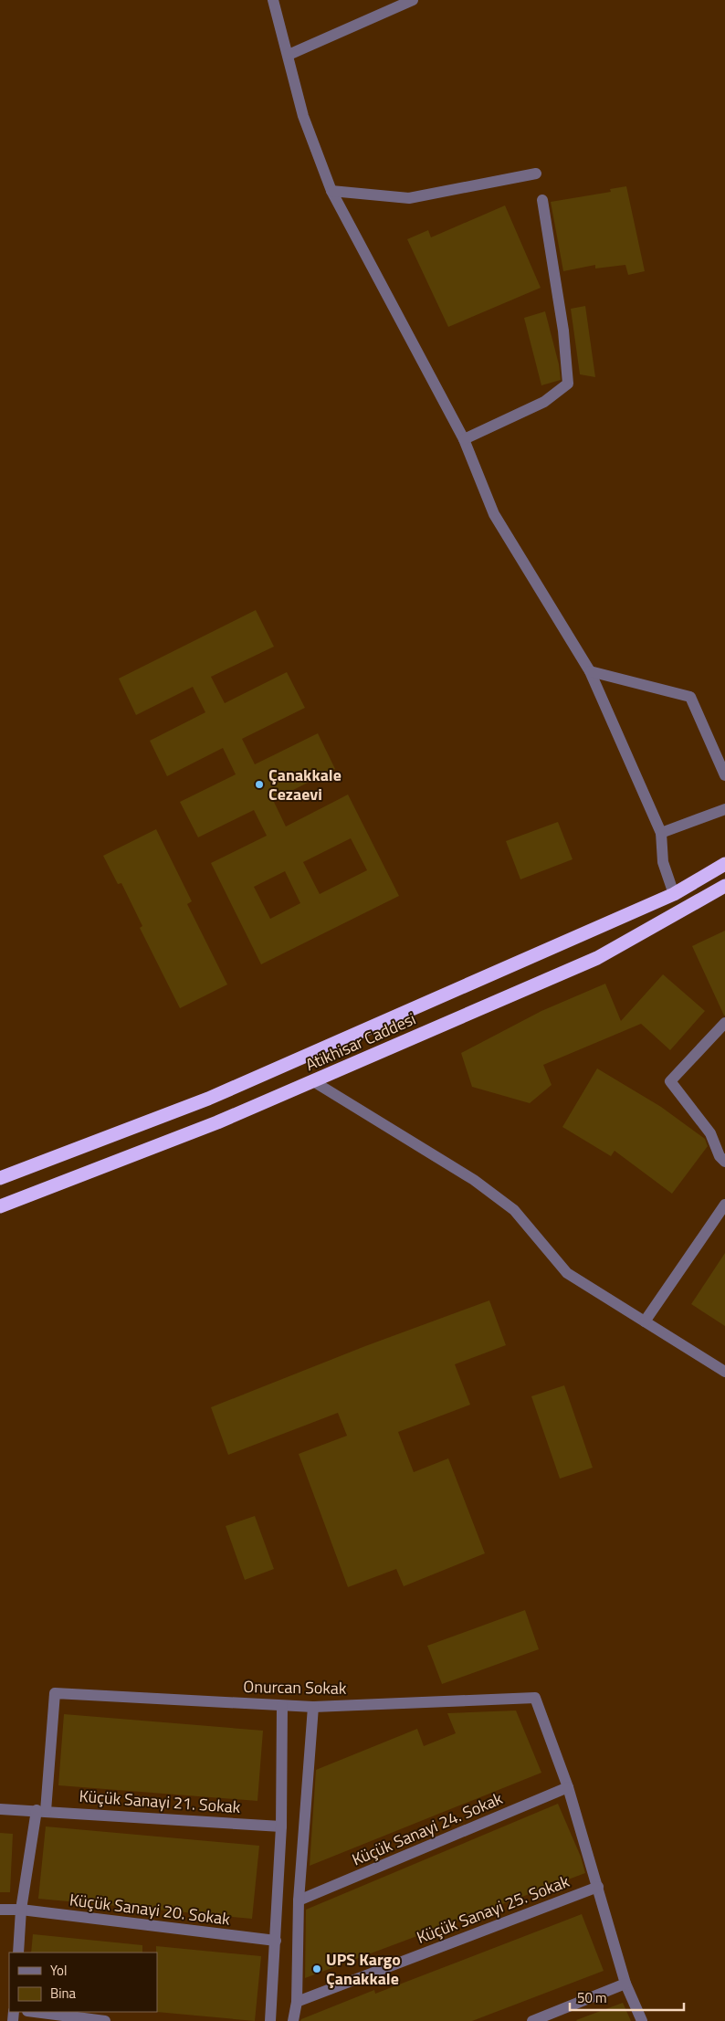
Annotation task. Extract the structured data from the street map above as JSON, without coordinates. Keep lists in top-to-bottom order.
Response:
{
  "streets": {
    "highway": ["Atikhisar Caddesi"],
    "street": [
      "Onurcan Sokak",
      "Küçük Sanayi 21. Sokak",
      "Küçük Sanayi 24. Sokak",
      "Küçük Sanayi 20. Sokak",
      "Küçük Sanayi 25. Sokak"
    ]
  },
  "crossings": [
    ["Onurcan Sokak", "Küçük Sanayi 21. Sokak"],
    ["Onurcan Sokak", "Küçük Sanayi 24. Sokak"]
  ],
  "places": ["Çanakkale Cezaevi", "UPS Kargo Çanakkale"],
  "legend": ["Yol", "Bina"],
  "scale_bar": "50 m"
}
